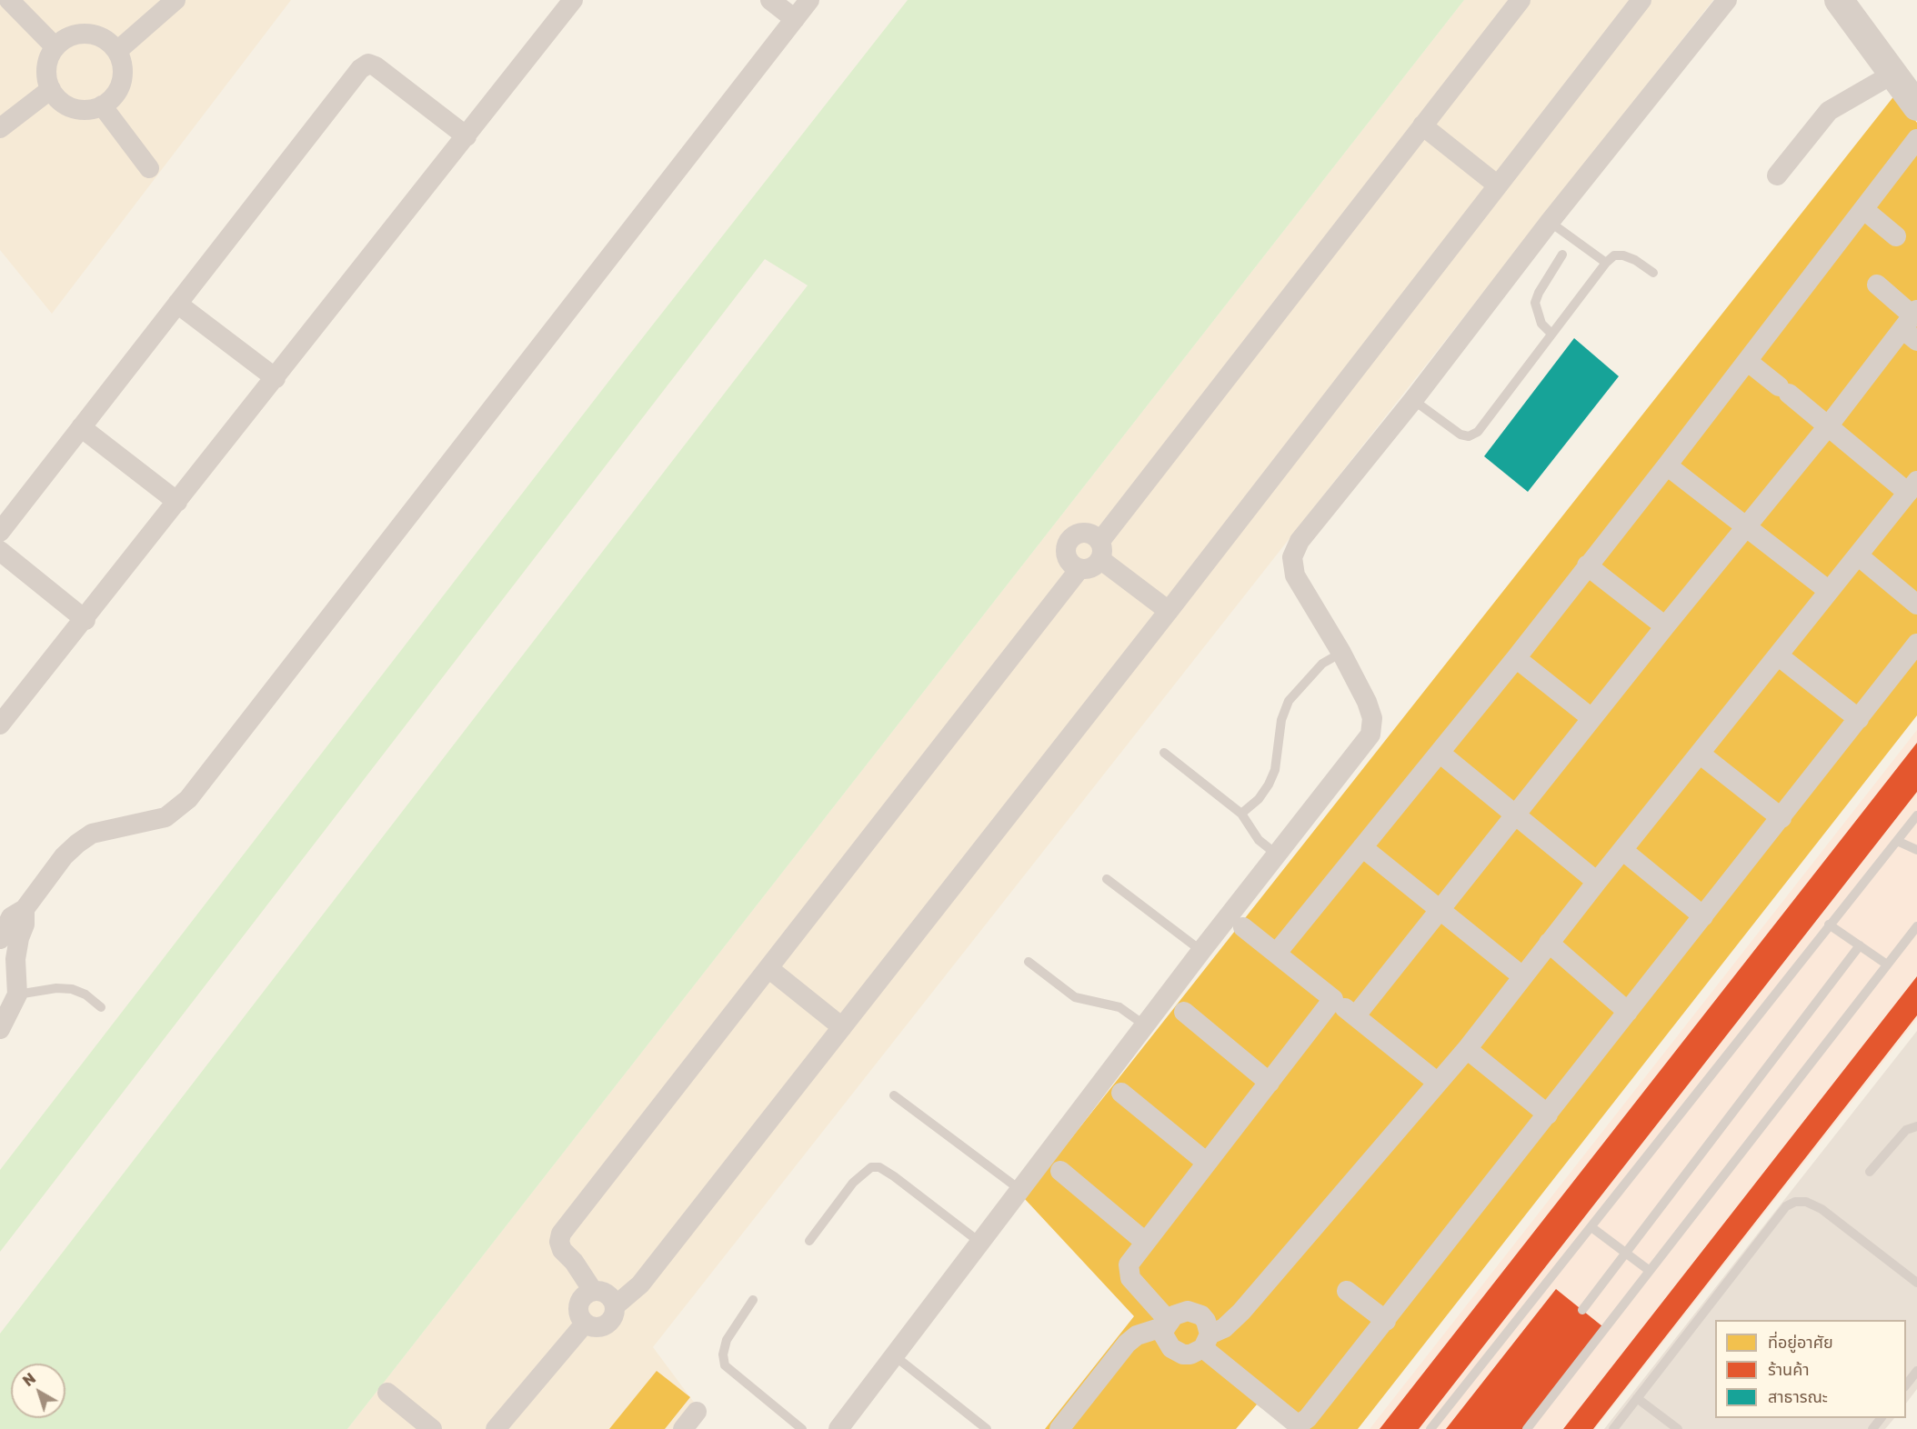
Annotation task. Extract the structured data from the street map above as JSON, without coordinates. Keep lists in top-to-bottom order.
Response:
{
  "legend": ["ที่อยู่อาศัย", "ร้านค้า", "สาธารณะ"],
  "north": "top left"
}
